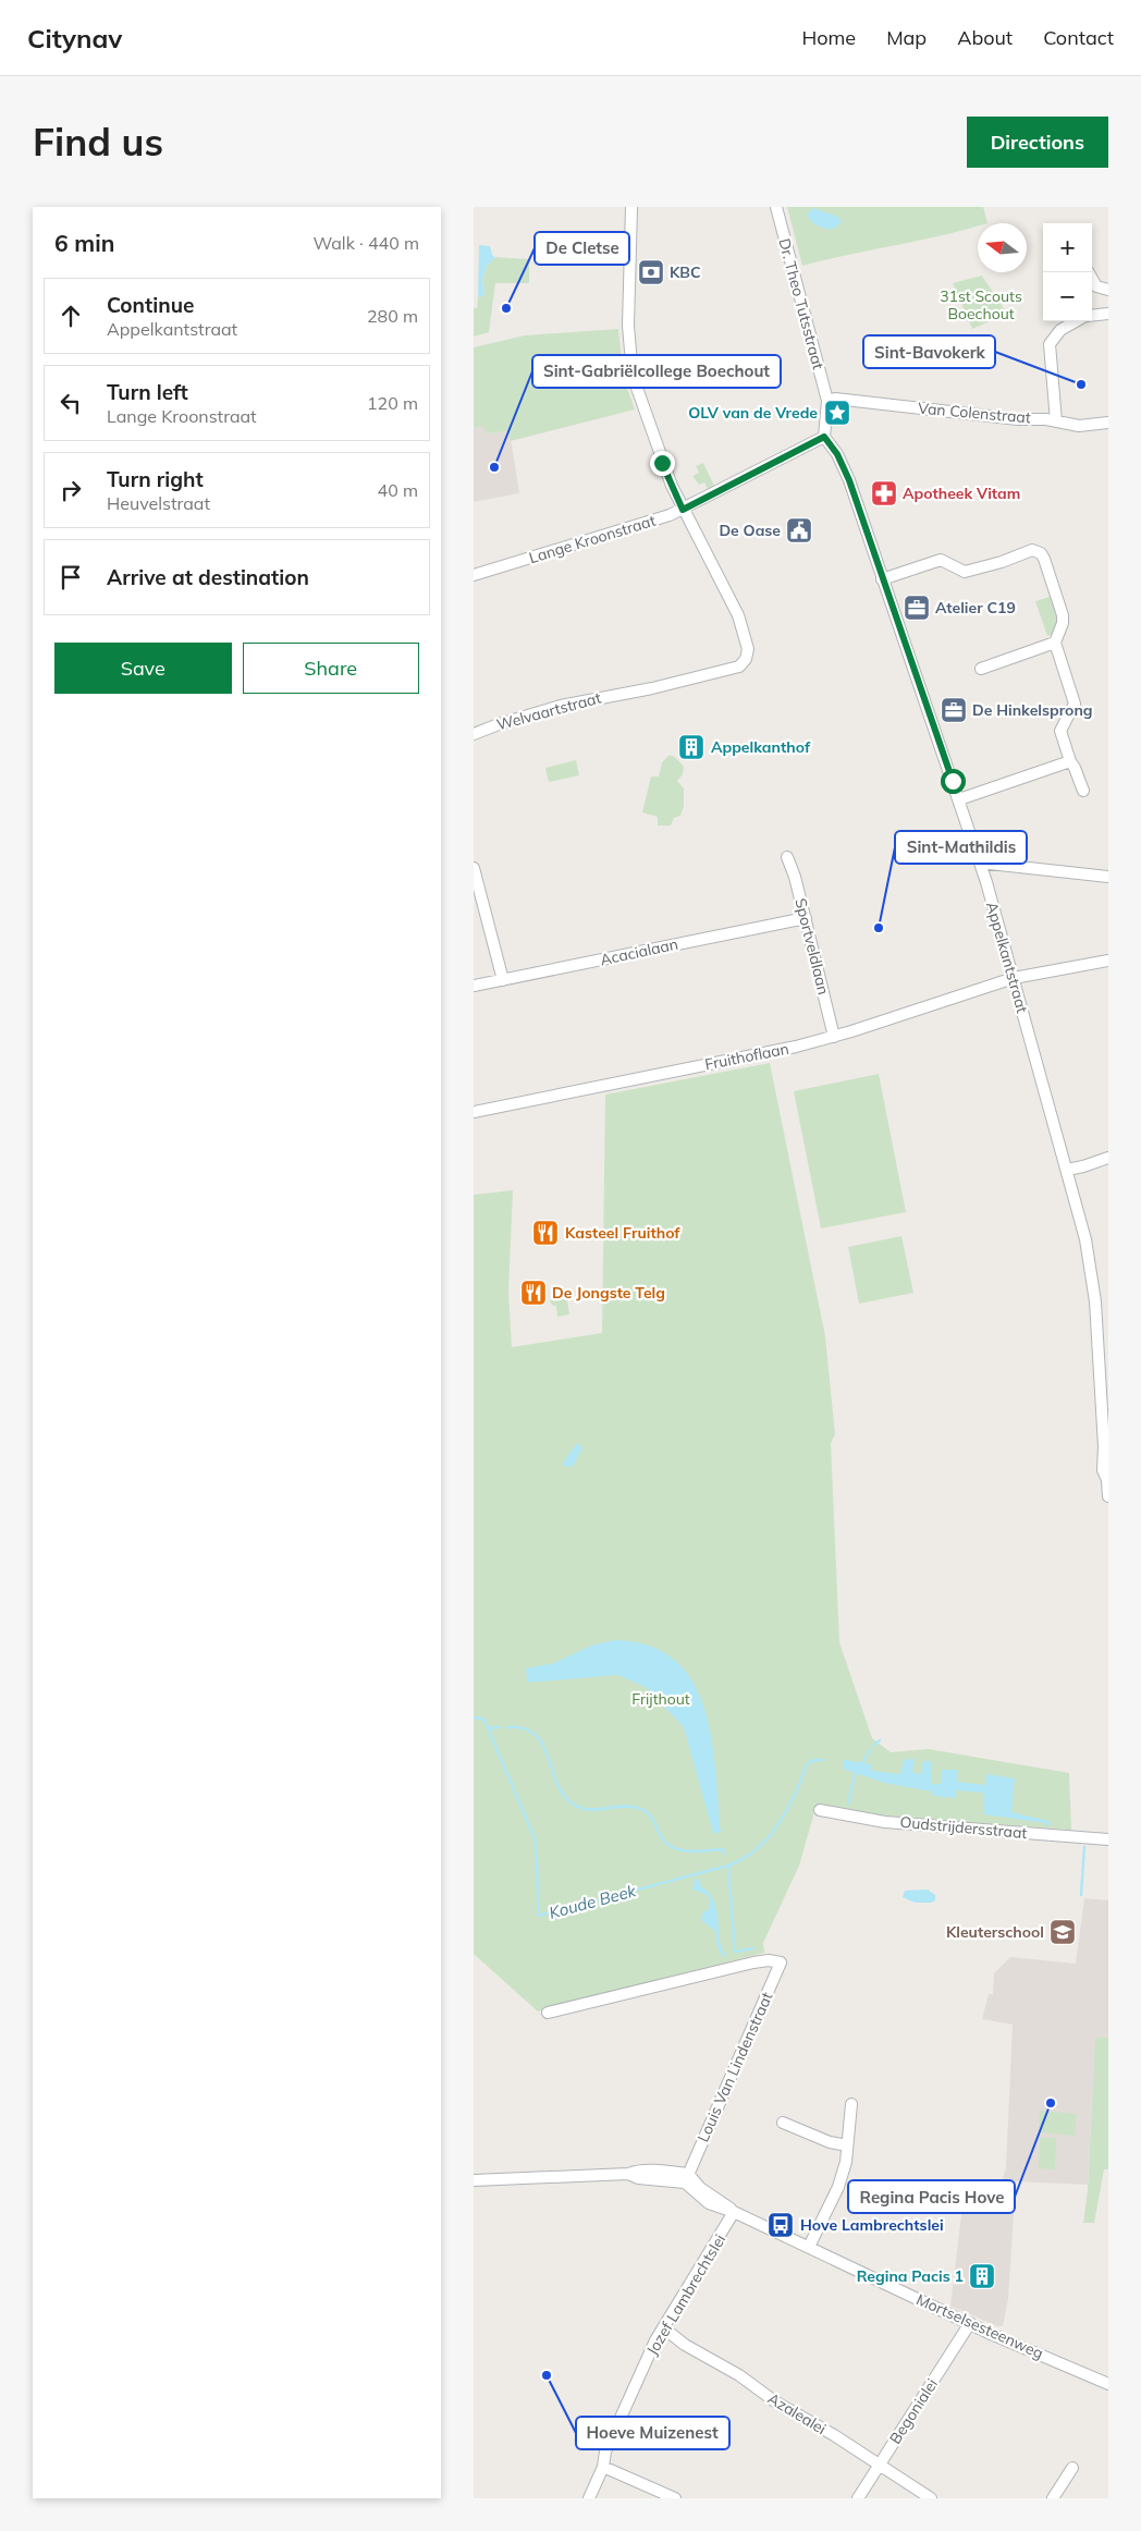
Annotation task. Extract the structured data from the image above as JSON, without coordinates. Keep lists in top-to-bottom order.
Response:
{
  "streets": {
    "street": [
      "Dr. Theo Tutsstraat",
      "Van Colenstraat",
      "Lange Kroonstraat",
      "Welvaartstraat",
      "Sportveldlaan",
      "Acacialaan",
      "Appelkantstraat",
      "Fruithoflaan",
      "Oudstrijdersstraat",
      "Louis Van Lindenstraat",
      "Jozef Lambrechtslei",
      "Mortselsesteenweg",
      "Begonialei",
      "Azalealei"
    ]
  },
  "crossings": [
    ["Dr. Theo Tutsstraat", "Van Colenstraat"],
    ["Dr. Theo Tutsstraat", "Lange Kroonstraat"],
    ["Dr. Theo Tutsstraat", "Appelkantstraat"],
    ["Lange Kroonstraat", "Welvaartstraat"],
    ["Lange Kroonstraat", "Appelkantstraat"],
    ["Sportveldlaan", "Acacialaan"],
    ["Sportveldlaan", "Fruithoflaan"],
    ["Appelkantstraat", "Fruithoflaan"],
    ["Louis Van Lindenstraat", "Mortselsesteenweg"],
    ["Jozef Lambrechtslei", "Mortselsesteenweg"],
    ["Jozef Lambrechtslei", "Azalealei"],
    ["Mortselsesteenweg", "Begonialei"],
    ["Begonialei", "Azalealei"]
  ],
  "water": ["Koude Beek"],
  "parks": ["31st Scouts Boechout", "Frijthout"],
  "places": {
    "bank": ["KBC"],
    "other": [
      "De Cletse",
      "Sint-Bavokerk",
      "Sint-Gabriëlcollege Boechout",
      "Sint-Mathildis",
      "Regina Pacis Hove",
      "Hoeve Muizenest"
    ],
    "place": ["OLV van de Vrede"],
    "pharmacy": ["Apotheek Vitam"],
    "public building": ["De Oase"],
    "office": ["Atelier C19", "De Hinkelsprong"],
    "building": ["Appelkanthof", "Regina Pacis 1"],
    "restaurant": ["Kasteel Fruithof", "De Jongste Telg"],
    "school or university": ["Kleuterschool"],
    "bus stop": ["Hove Lambrechtslei"]
  },
  "north": "left",
  "page": {
    "header": "Citynav",
    "nav": [
      "Home",
      "Map",
      "About",
      "Contact"
    ],
    "buttons": [
      "Directions",
      ["Save", "Share"]
    ],
    "title": "Find us",
    "heading": ["6 min", "Walk · 440 m"],
    "map_buttons": ["+", "−"],
    "list": [
      ["Continue", "Appelkantstraat", "280 m"],
      ["Turn left", "Lange Kroonstraat", "120 m"],
      ["Turn right", "Heuvelstraat", "40 m"],
      "Arrive at destination"
    ]
  }
}
